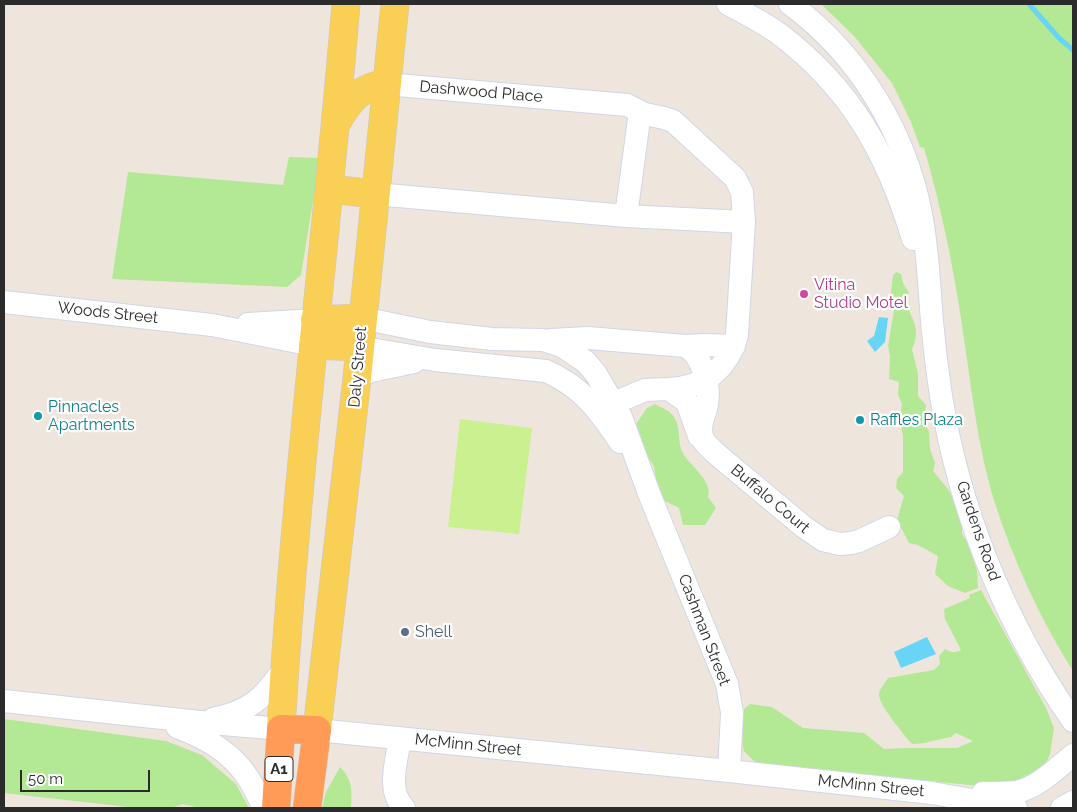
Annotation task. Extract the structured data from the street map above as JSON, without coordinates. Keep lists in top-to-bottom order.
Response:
{
  "streets": {
    "highway": ["McMinn Street", "A1"],
    "main road": ["Dashwood Place", "Daly Street"],
    "street": [
      "Woods Street",
      "Buffalo Court",
      "Gardens Road",
      "Cashman Street"
    ]
  },
  "crossings": [
    ["Dashwood Place", "Daly Street"],
    ["Daly Street", "McMinn Street"],
    ["Daly Street", "A1"],
    ["Cashman Street", "McMinn Street"],
    ["McMinn Street", "A1"]
  ],
  "places": [
    "Vitina Studio Motel",
    "Pinnacles Apartments",
    "Raffles Plaza",
    "Shell"
  ],
  "scale_bar": "50 m"
}
